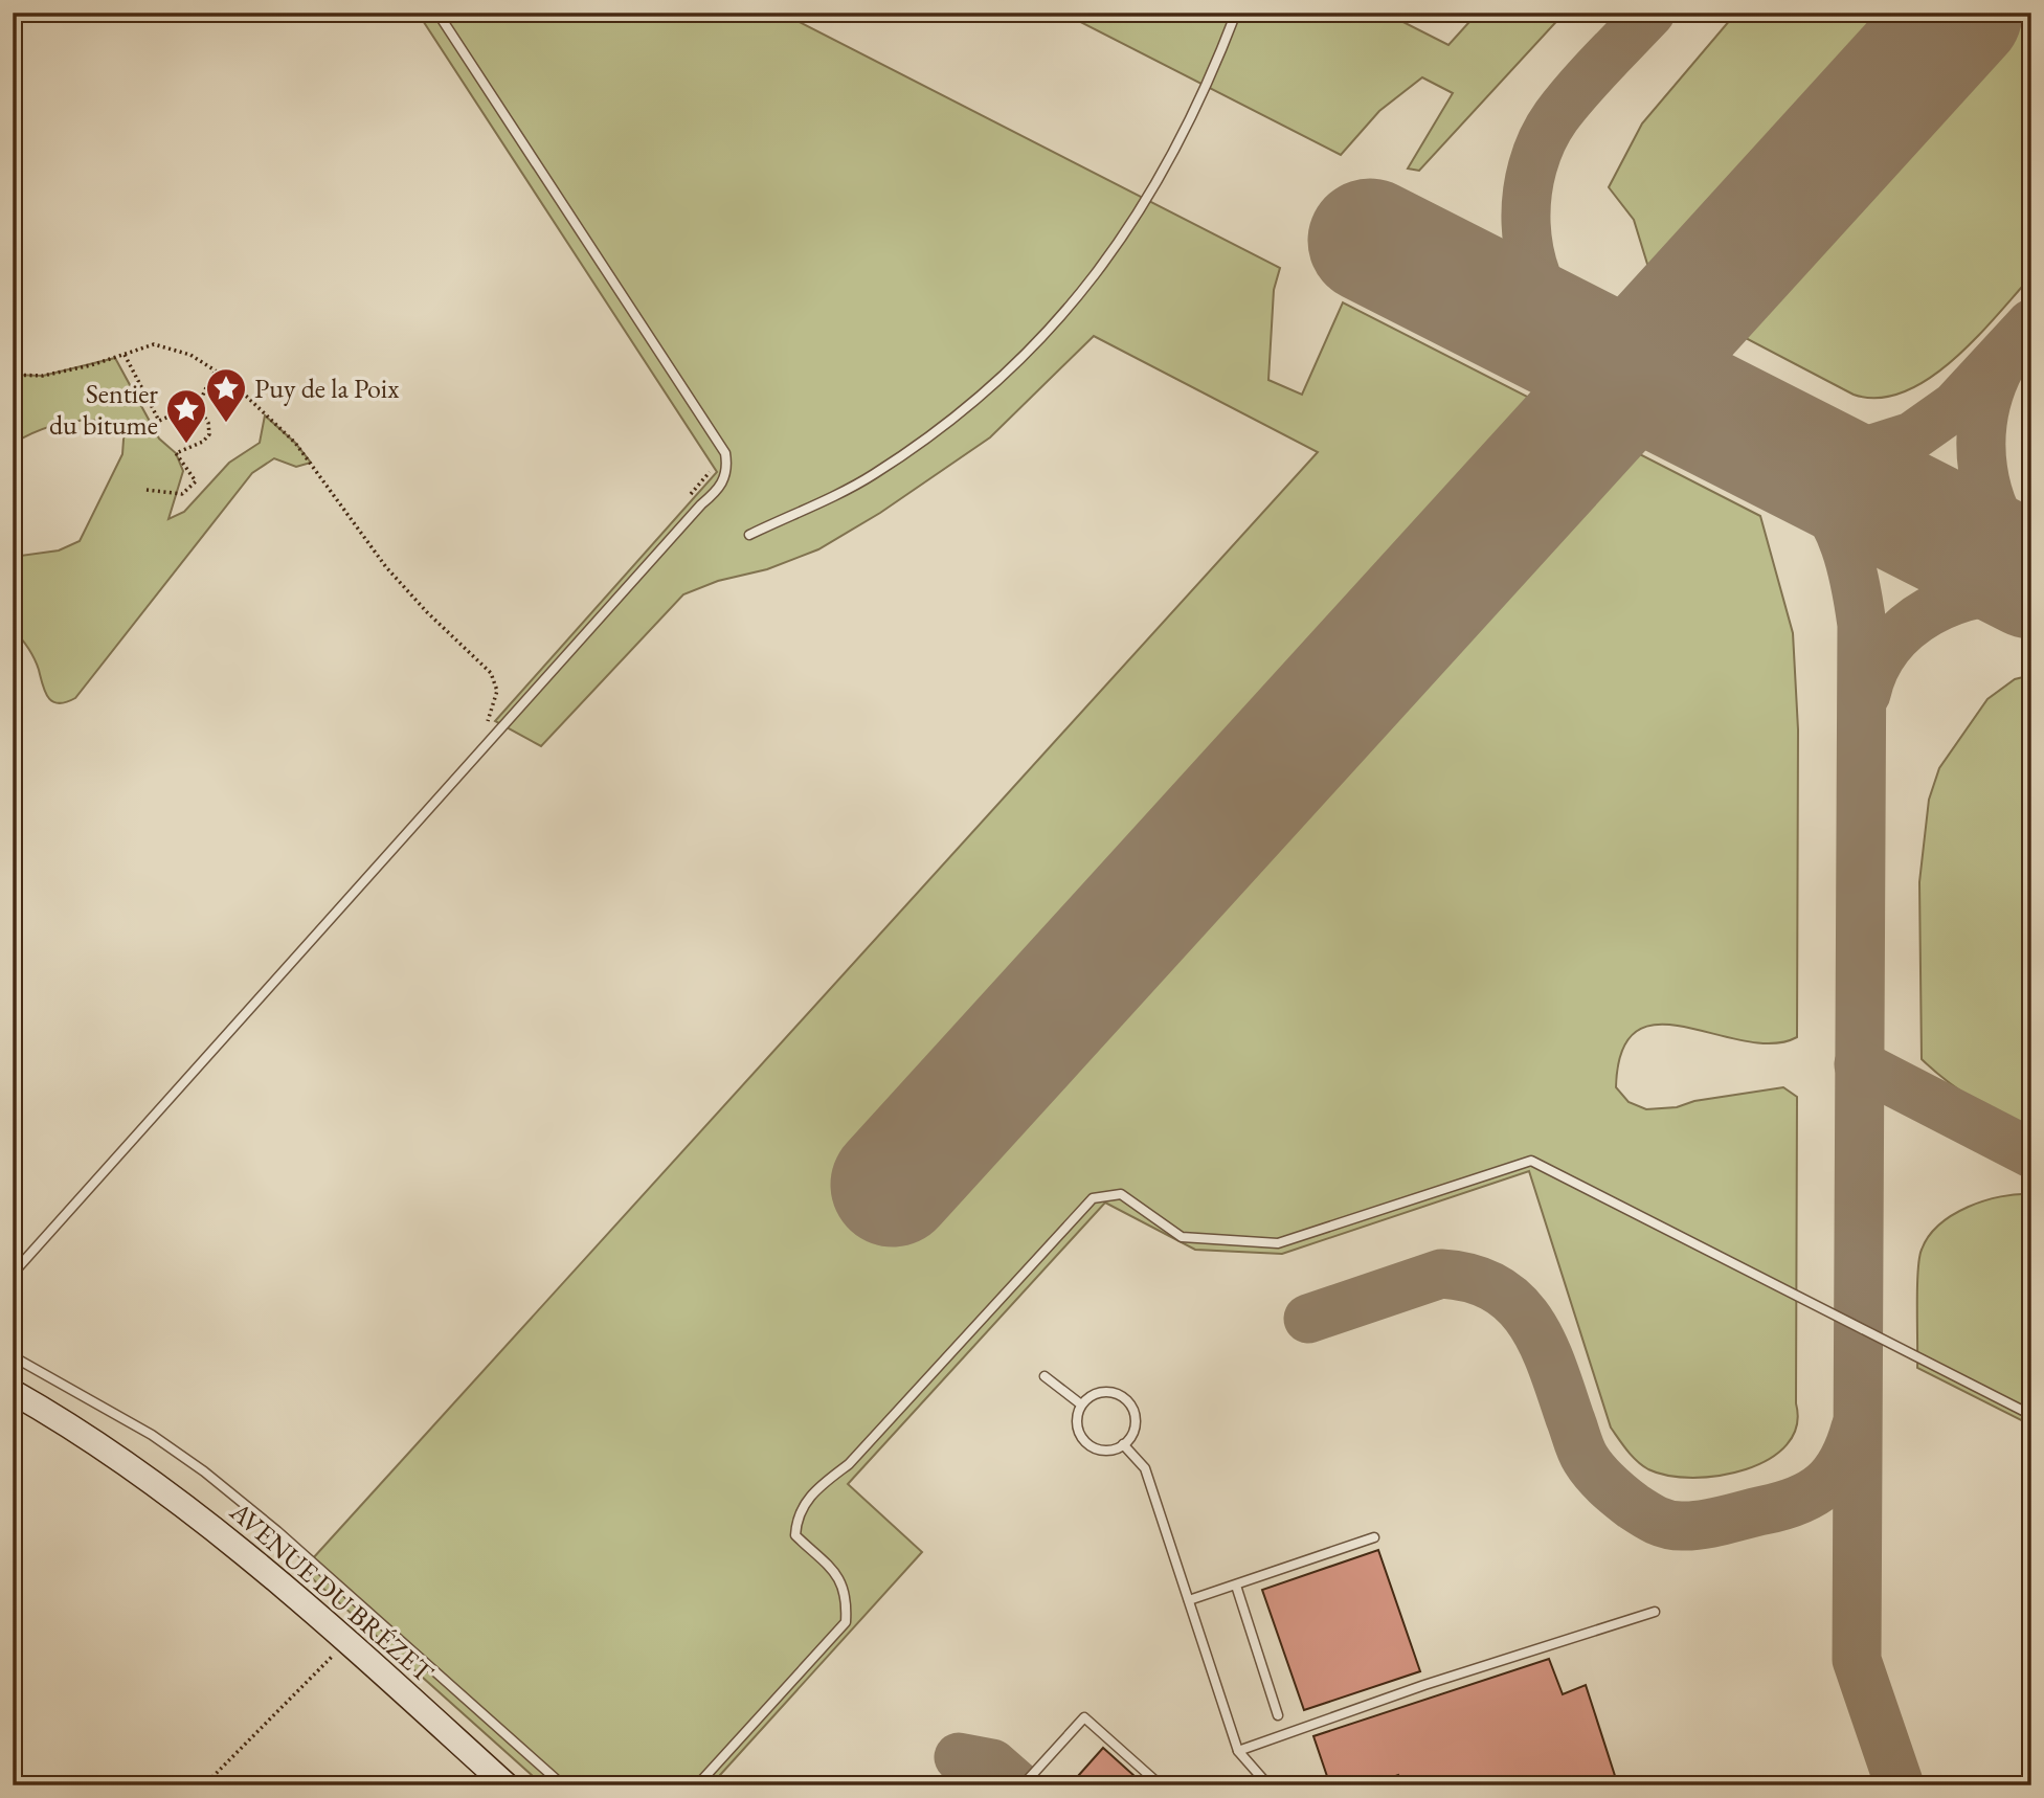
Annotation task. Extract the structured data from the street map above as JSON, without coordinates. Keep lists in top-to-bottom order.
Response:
{
  "streets": {
    "main road": ["AVENUE DU BRÉZET"]
  },
  "places": {
    "place": ["Puy de la Poix", "Sentier du bitume"]
  }
}
